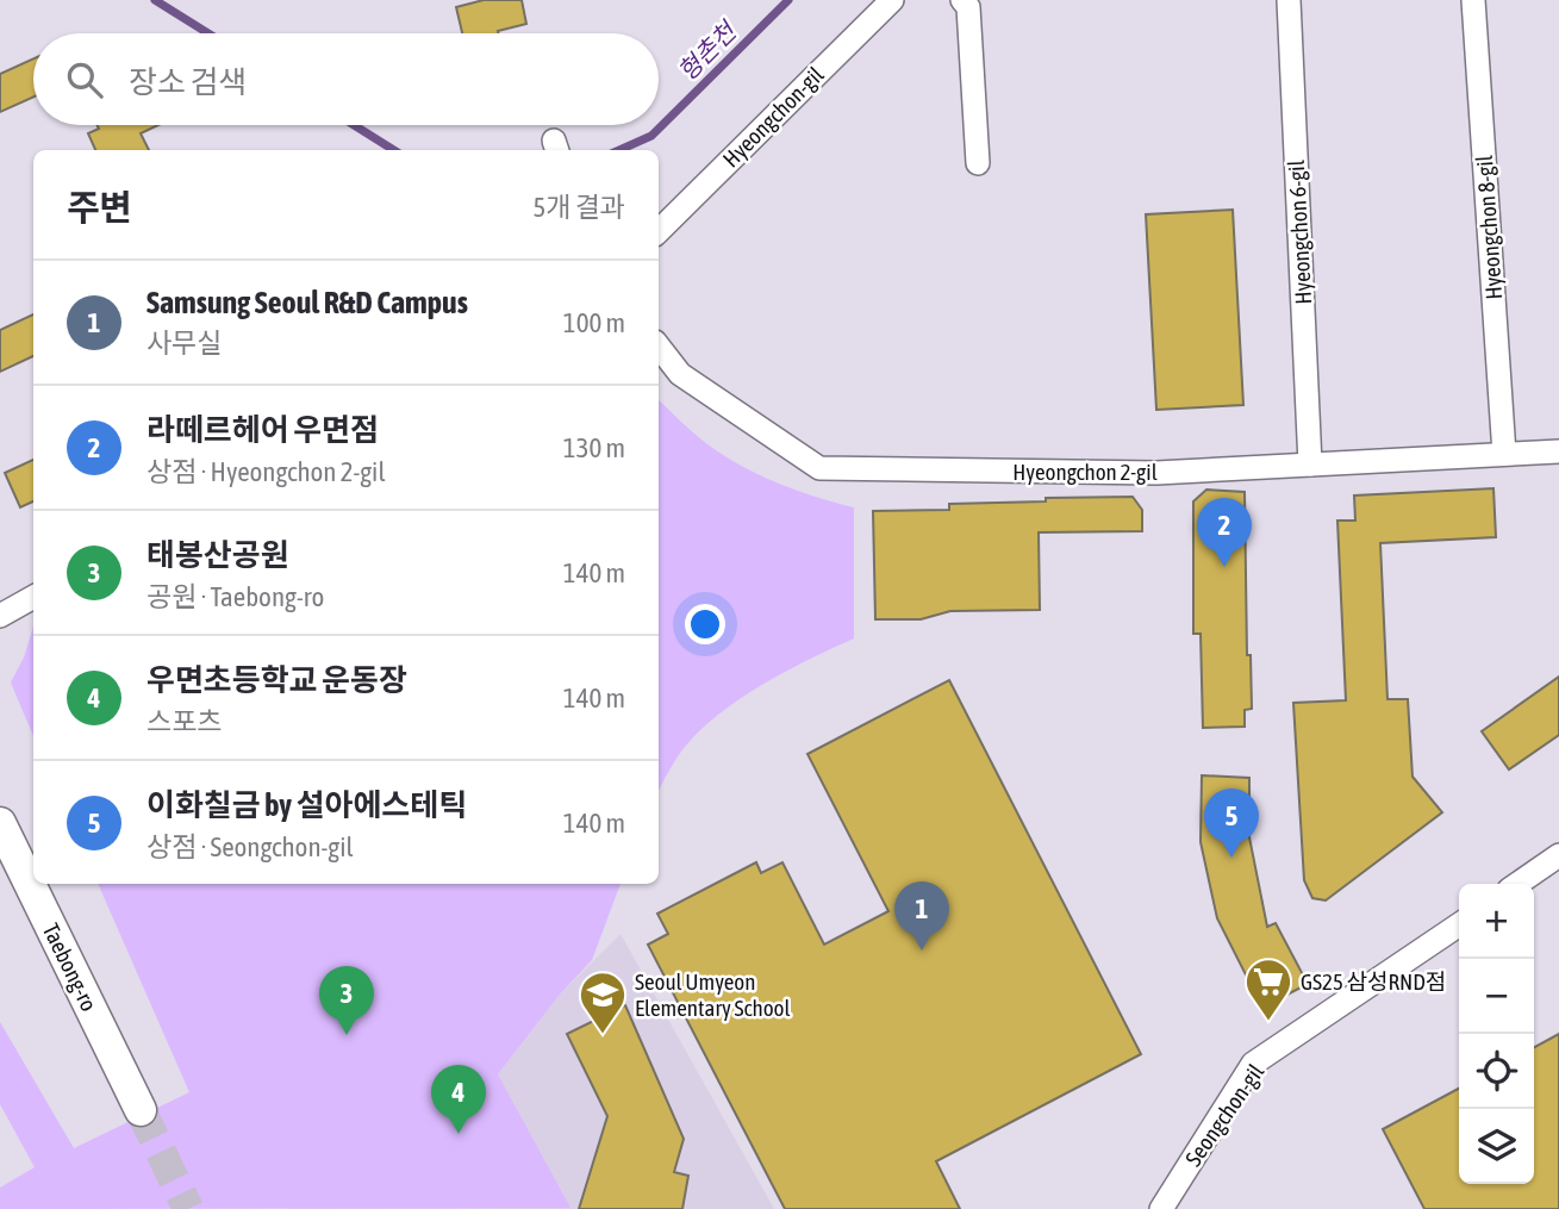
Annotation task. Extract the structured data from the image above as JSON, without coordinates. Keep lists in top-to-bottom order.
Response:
{
  "streets": {
    "street": [
      "Hyeongchon-gil",
      "Hyeongchon 8-gil",
      "Hyeongchon 6-gil",
      "Hyeongchon 2-gil",
      "Taebong-ro",
      "Seongchon-gil"
    ]
  },
  "crossings": [
    ["Hyeongchon 8-gil", "Hyeongchon 2-gil"],
    ["Hyeongchon 6-gil", "Hyeongchon 2-gil"]
  ],
  "water": ["형촌천"],
  "places": {
    "supermarket": ["GS25 삼성RND점"],
    "school or university": ["Seoul Umyeon Elementary School"]
  },
  "page": {
    "search": "장소 검색",
    "heading": ["주변", "5개 결과"],
    "list": [
      {
        "mark": "1",
        "name": "Samsung Seoul R&D Campus",
        "note": "사무실",
        "value": "100 m"
      },
      {
        "mark": "2",
        "name": "라떼르헤어 우면점",
        "note": "상점 · Hyeongchon 2-gil",
        "value": "130 m"
      },
      {
        "mark": "3",
        "name": "태봉산공원",
        "note": "공원 · Taebong-ro",
        "value": "140 m"
      },
      {
        "mark": "4",
        "name": "우면초등학교 운동장",
        "note": "스포츠",
        "value": "140 m"
      },
      {
        "mark": "5",
        "name": "이화칠금 by 설아에스테틱",
        "note": "상점 · Seongchon-gil",
        "value": "140 m"
      }
    ],
    "pins": [
      "2",
      "5",
      "1",
      "3",
      "4"
    ],
    "map_buttons": ["+", "−"]
  }
}
